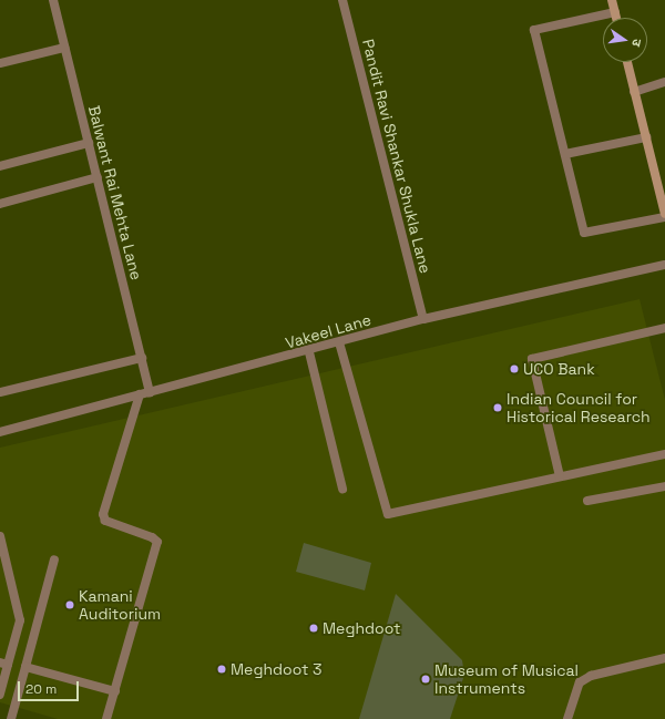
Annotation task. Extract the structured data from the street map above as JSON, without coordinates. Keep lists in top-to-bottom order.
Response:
{
  "streets": {
    "street": ["Pandit Ravi Shankar Shukla Lane", "Balwant Rai Mehta Lane", "Vakeel Lane"]
  },
  "crossings": [
    ["Pandit Ravi Shankar Shukla Lane", "Vakeel Lane"],
    ["Balwant Rai Mehta Lane", "Vakeel Lane"]
  ],
  "places": [
    "UCO Bank",
    "Indian Council for Historical Research",
    "Kamani Auditorium",
    "Meghdoot",
    "Meghdoot 3",
    "Museum of Musical Instruments"
  ],
  "scale_bar": "20 m",
  "north": "right"
}
